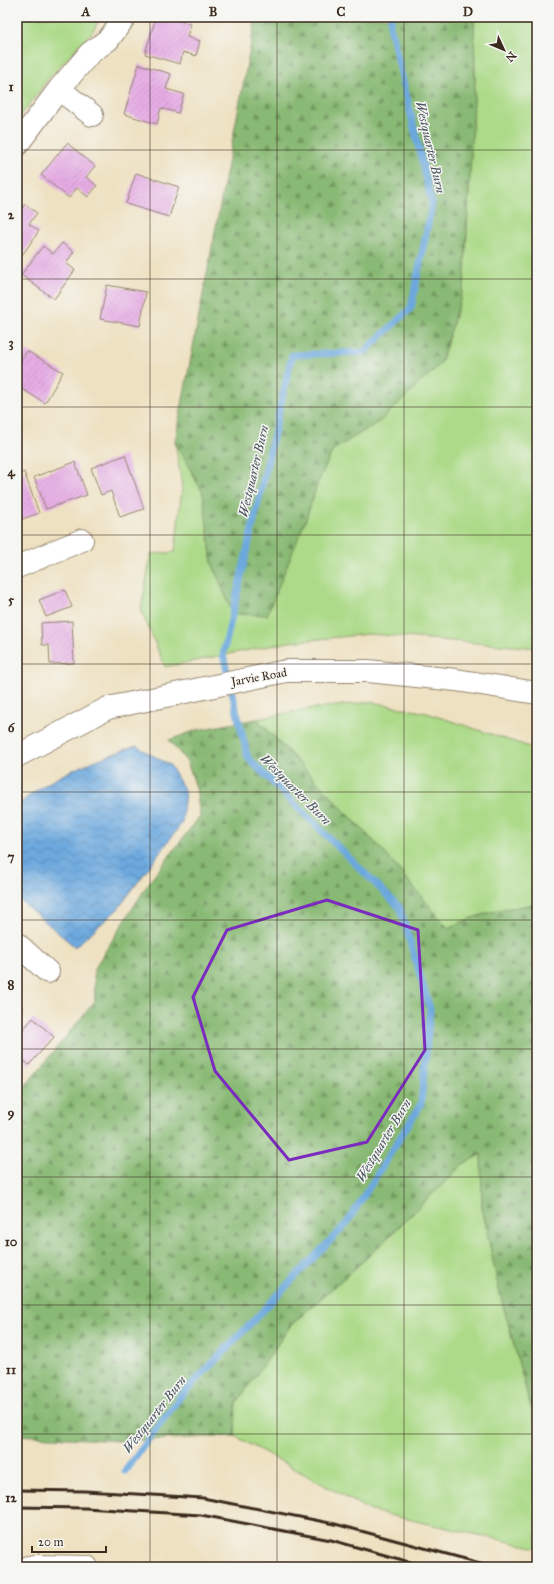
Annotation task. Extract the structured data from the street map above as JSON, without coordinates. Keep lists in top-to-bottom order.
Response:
{
  "streets": {
    "street": ["Jarvie Road"]
  },
  "water": ["Westquarter Burn"],
  "scale_bar": "20 m",
  "north": "bottom right",
  "grid": {
    "columns": [
      "A",
      "B",
      "C",
      "D"
    ],
    "rows": [
      "1",
      "2",
      "3",
      "4",
      "5",
      "6",
      "7",
      "8",
      "9",
      "10",
      "11",
      "12"
    ]
  }
}
